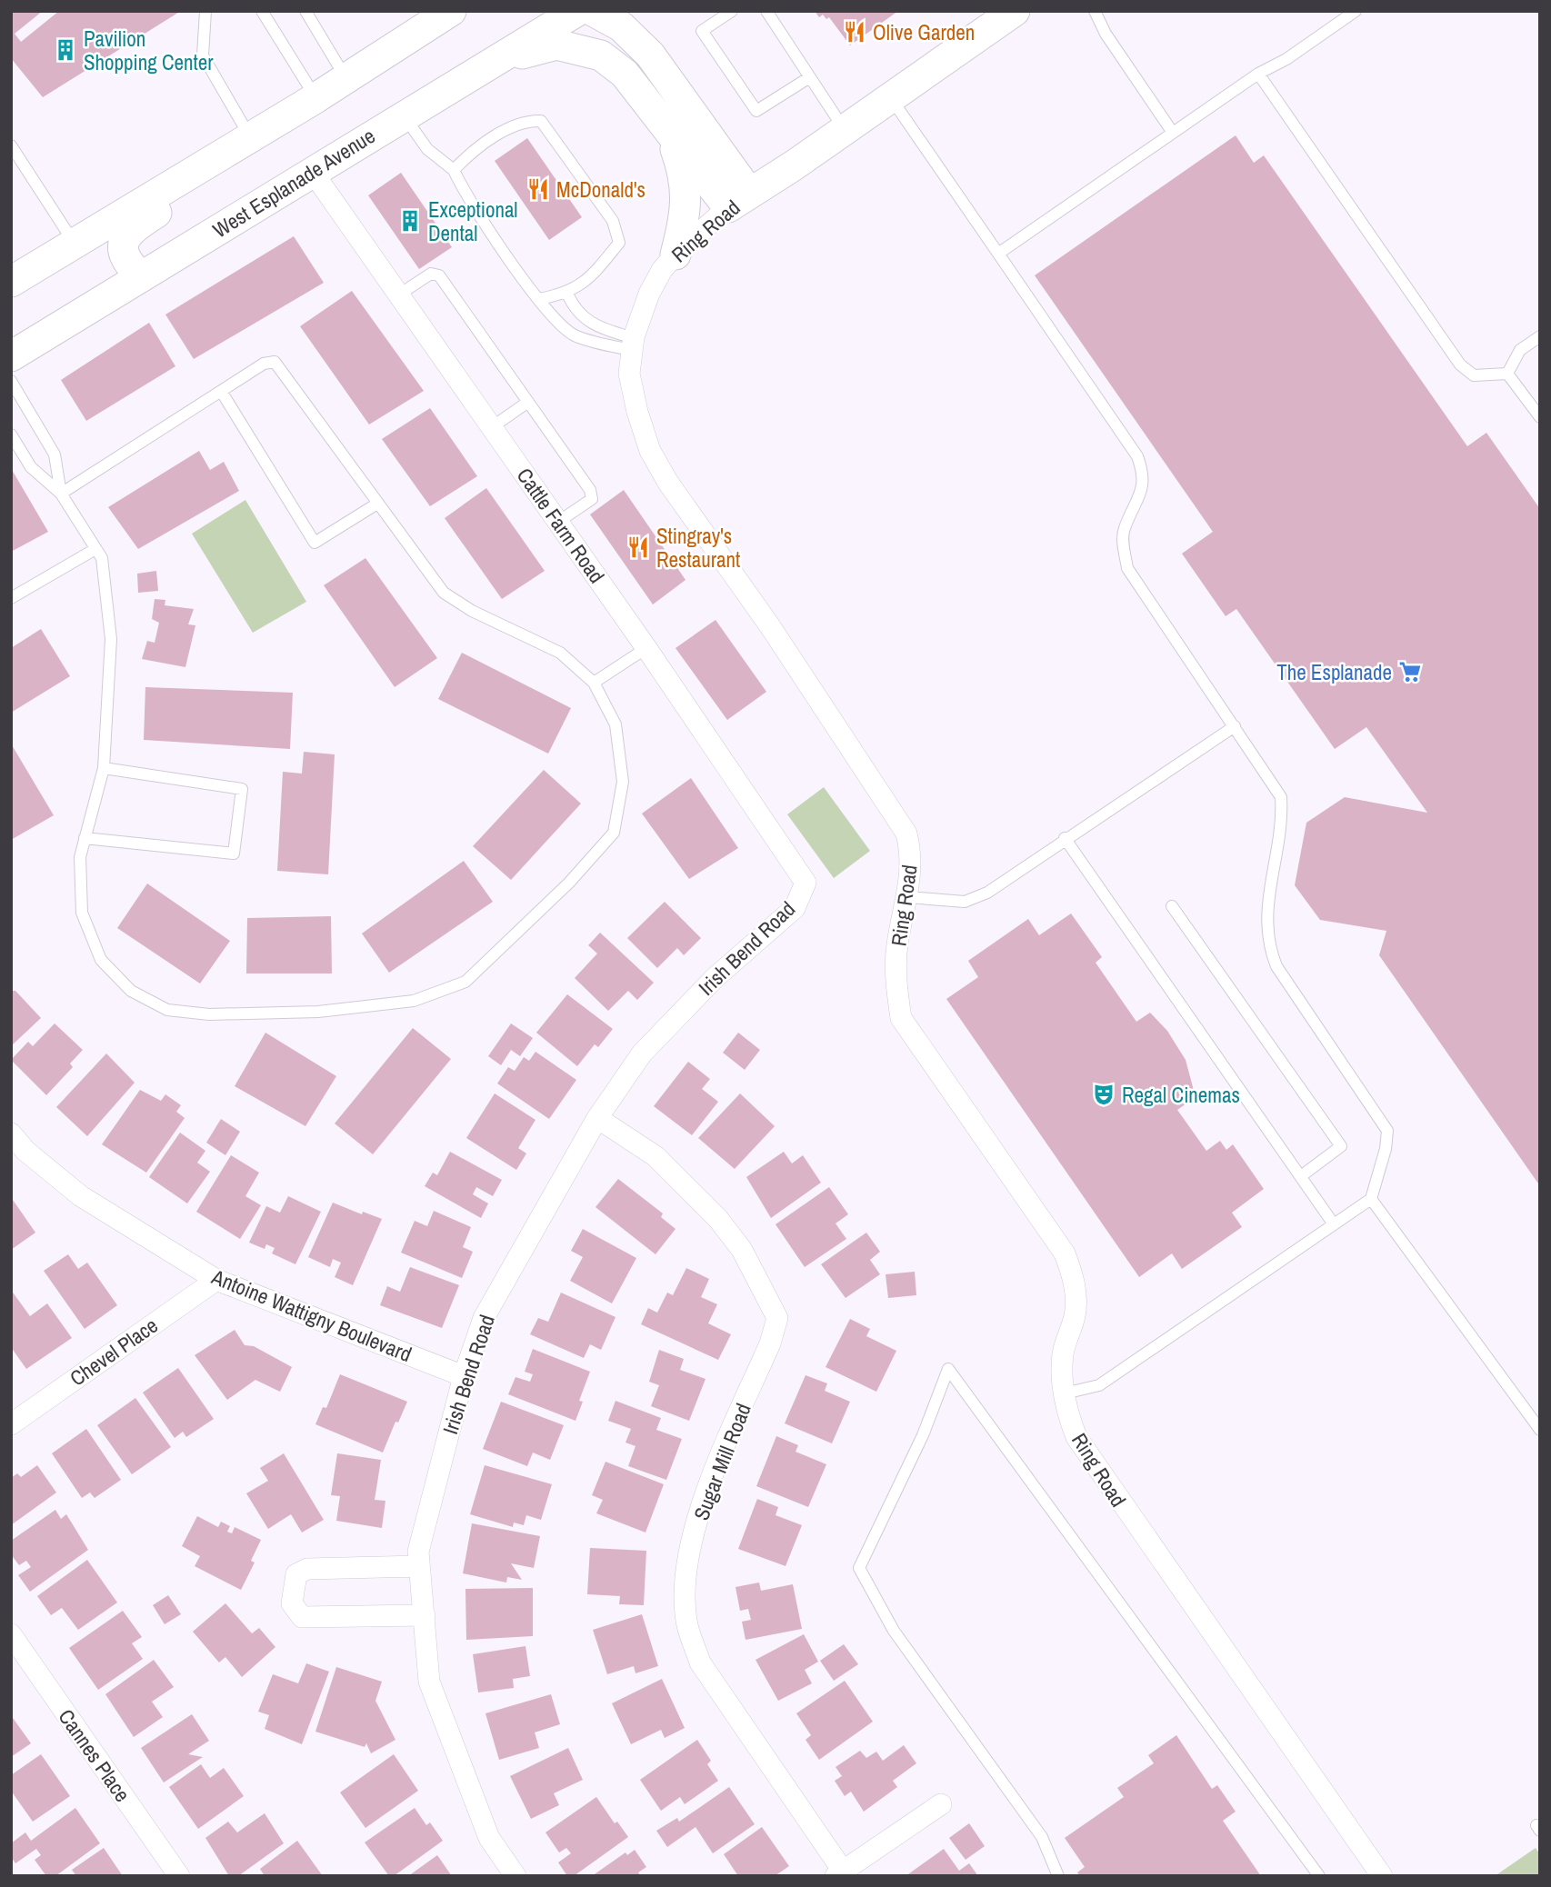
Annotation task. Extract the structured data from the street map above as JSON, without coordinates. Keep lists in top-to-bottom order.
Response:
{
  "streets": {
    "main road": ["West Esplanade Avenue", "Ring Road"],
    "street": [
      "Cattle Farm Road",
      "Irish Bend Road",
      "Antoine Wattigny Boulevard",
      "Chevel Place",
      "Sugar Mill Road",
      "Cannes Place"
    ]
  },
  "crossings": [
    ["West Esplanade Avenue", "Cattle Farm Road"],
    ["Cattle Farm Road", "Irish Bend Road"],
    ["Irish Bend Road", "Antoine Wattigny Boulevard"],
    ["Irish Bend Road", "Sugar Mill Road"],
    ["Antoine Wattigny Boulevard", "Chevel Place"]
  ],
  "places": {
    "restaurant": ["Olive Garden", "McDonald's", "Stingray's Restaurant"],
    "building": ["Pavilion Shopping Center", "Exceptional Dental"],
    "supermarket": ["The Esplanade"],
    "theatre": ["Regal Cinemas"]
  }
}
